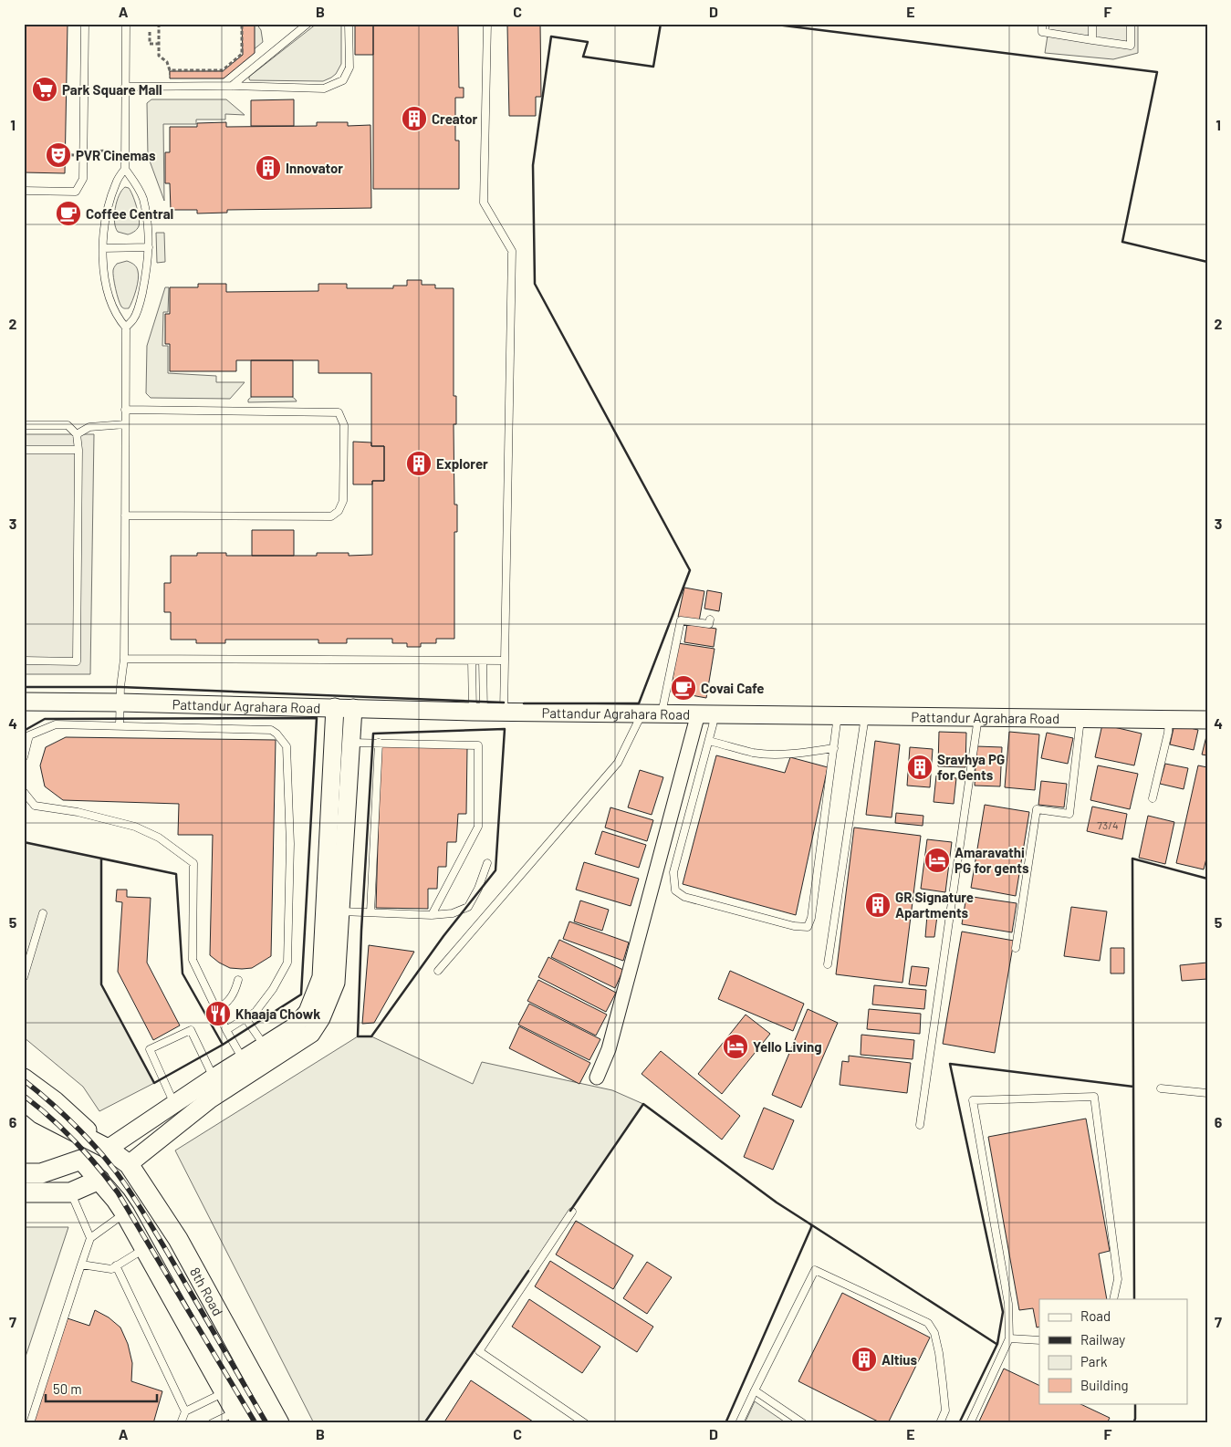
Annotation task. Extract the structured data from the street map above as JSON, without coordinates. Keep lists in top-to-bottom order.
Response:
{
  "streets": {
    "main road": ["8th Road"],
    "street": ["Pattandur Agrahara Road"]
  },
  "places": {
    "supermarket": ["Park Square Mall"],
    "building": [
      "Creator",
      "Innovator",
      "Explorer",
      "Sravhya PG for Gents",
      "GR Signature Apartments",
      "Altius"
    ],
    "theatre": ["PVR Cinemas"],
    "cafe": ["Coffee Central", "Covai Cafe"],
    "hotel": ["Amaravathi PG for gents", "Yello Living"],
    "restaurant": ["Khaaja Chowk"]
  },
  "house_numbers": ["73/4"],
  "legend": [
    "Road",
    "Railway",
    "Park",
    "Building"
  ],
  "scale_bar": "50 m",
  "grid": {
    "columns": [
      "A",
      "B",
      "C",
      "D",
      "E",
      "F"
    ],
    "rows": [
      "1",
      "2",
      "3",
      "4",
      "5",
      "6",
      "7"
    ]
  }
}
